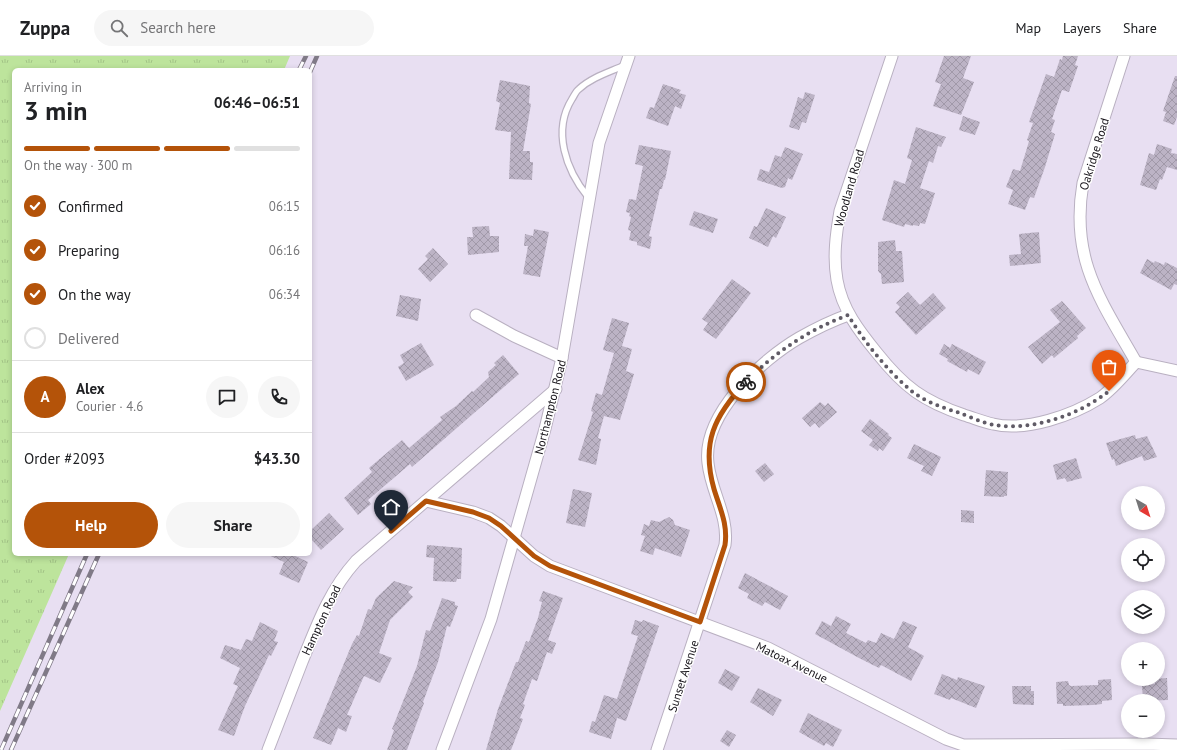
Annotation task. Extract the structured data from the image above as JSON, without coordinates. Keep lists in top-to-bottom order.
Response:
{
  "streets": {
    "street": [
      "Oakridge Road",
      "Woodland Road",
      "Northampton Road",
      "Hampton Road",
      "Matoax Avenue",
      "Sunset Avenue"
    ]
  },
  "crossings": [
    ["Oakridge Road", "Woodland Road"],
    ["Woodland Road", "Sunset Avenue"],
    ["Northampton Road", "Hampton Road"],
    ["Northampton Road", "Matoax Avenue"],
    ["Hampton Road", "Matoax Avenue"],
    ["Matoax Avenue", "Sunset Avenue"]
  ],
  "north": "bottom right",
  "page": {
    "header": "Zuppa",
    "search": "Search here",
    "nav": ["Map", "Layers", "Share"],
    "heading": ["3 min", "Arriving in", "06:46–06:51"],
    "panel": [
      "Alex",
      "Courier · 4.6",
      "Order #2093",
      "$43.30"
    ],
    "bar": "On the way · 300 m",
    "list": [
      ["Confirmed", "06:15"],
      ["Preparing", "06:16"],
      ["On the way", "06:34"],
      "Delivered"
    ],
    "round": "A",
    "map_buttons": ["+", "−"],
    "buttons": ["Help", "Share"]
  }
}
